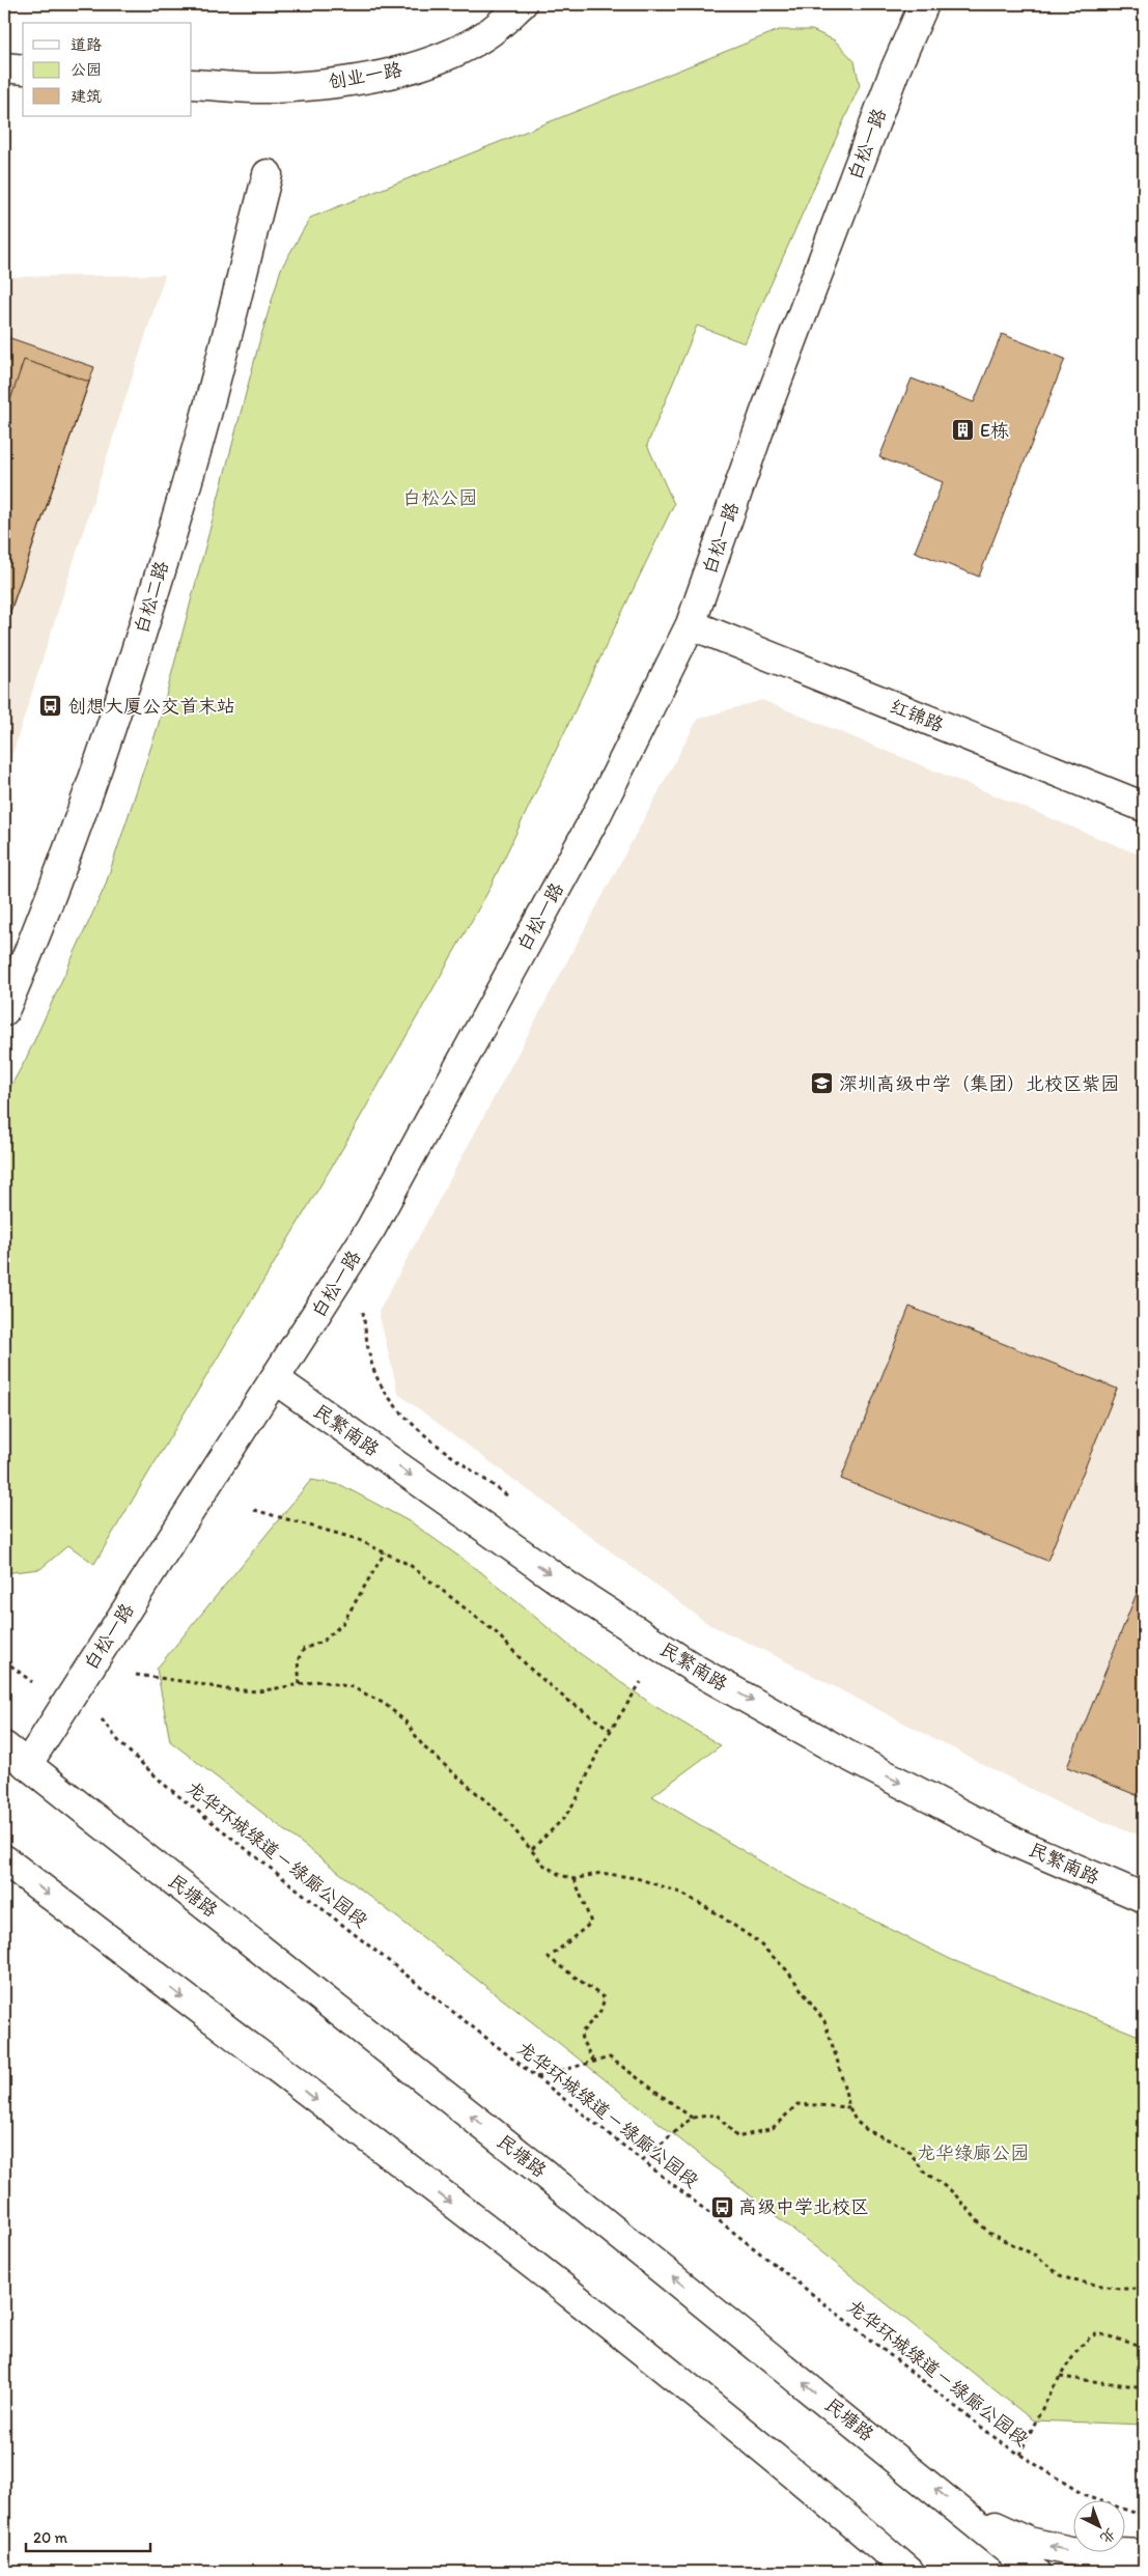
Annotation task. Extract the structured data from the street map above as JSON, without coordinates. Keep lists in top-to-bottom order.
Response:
{
  "streets": {
    "street": [
      "创业一路",
      "白松一路",
      "白松二路",
      "红锦路",
      "民繁南路",
      "民塘路"
    ],
    "path": ["龙华环城绿道－绿廊公园段"]
  },
  "crossings": [
    ["白松一路", "红锦路"],
    ["白松一路", "民繁南路"],
    ["白松一路", "民塘路"]
  ],
  "one_way": ["民繁南路"],
  "parks": ["白松公园", "龙华绿廊公园"],
  "places": {
    "building": ["E栋"],
    "bus stop": ["创想大厦公交首末站", "高级中学北校区"],
    "school or university": ["深圳高级中学（集团）北校区紫园"]
  },
  "legend": ["道路", "公园", "建筑"],
  "scale_bar": "20 m",
  "north": "bottom right"
}
